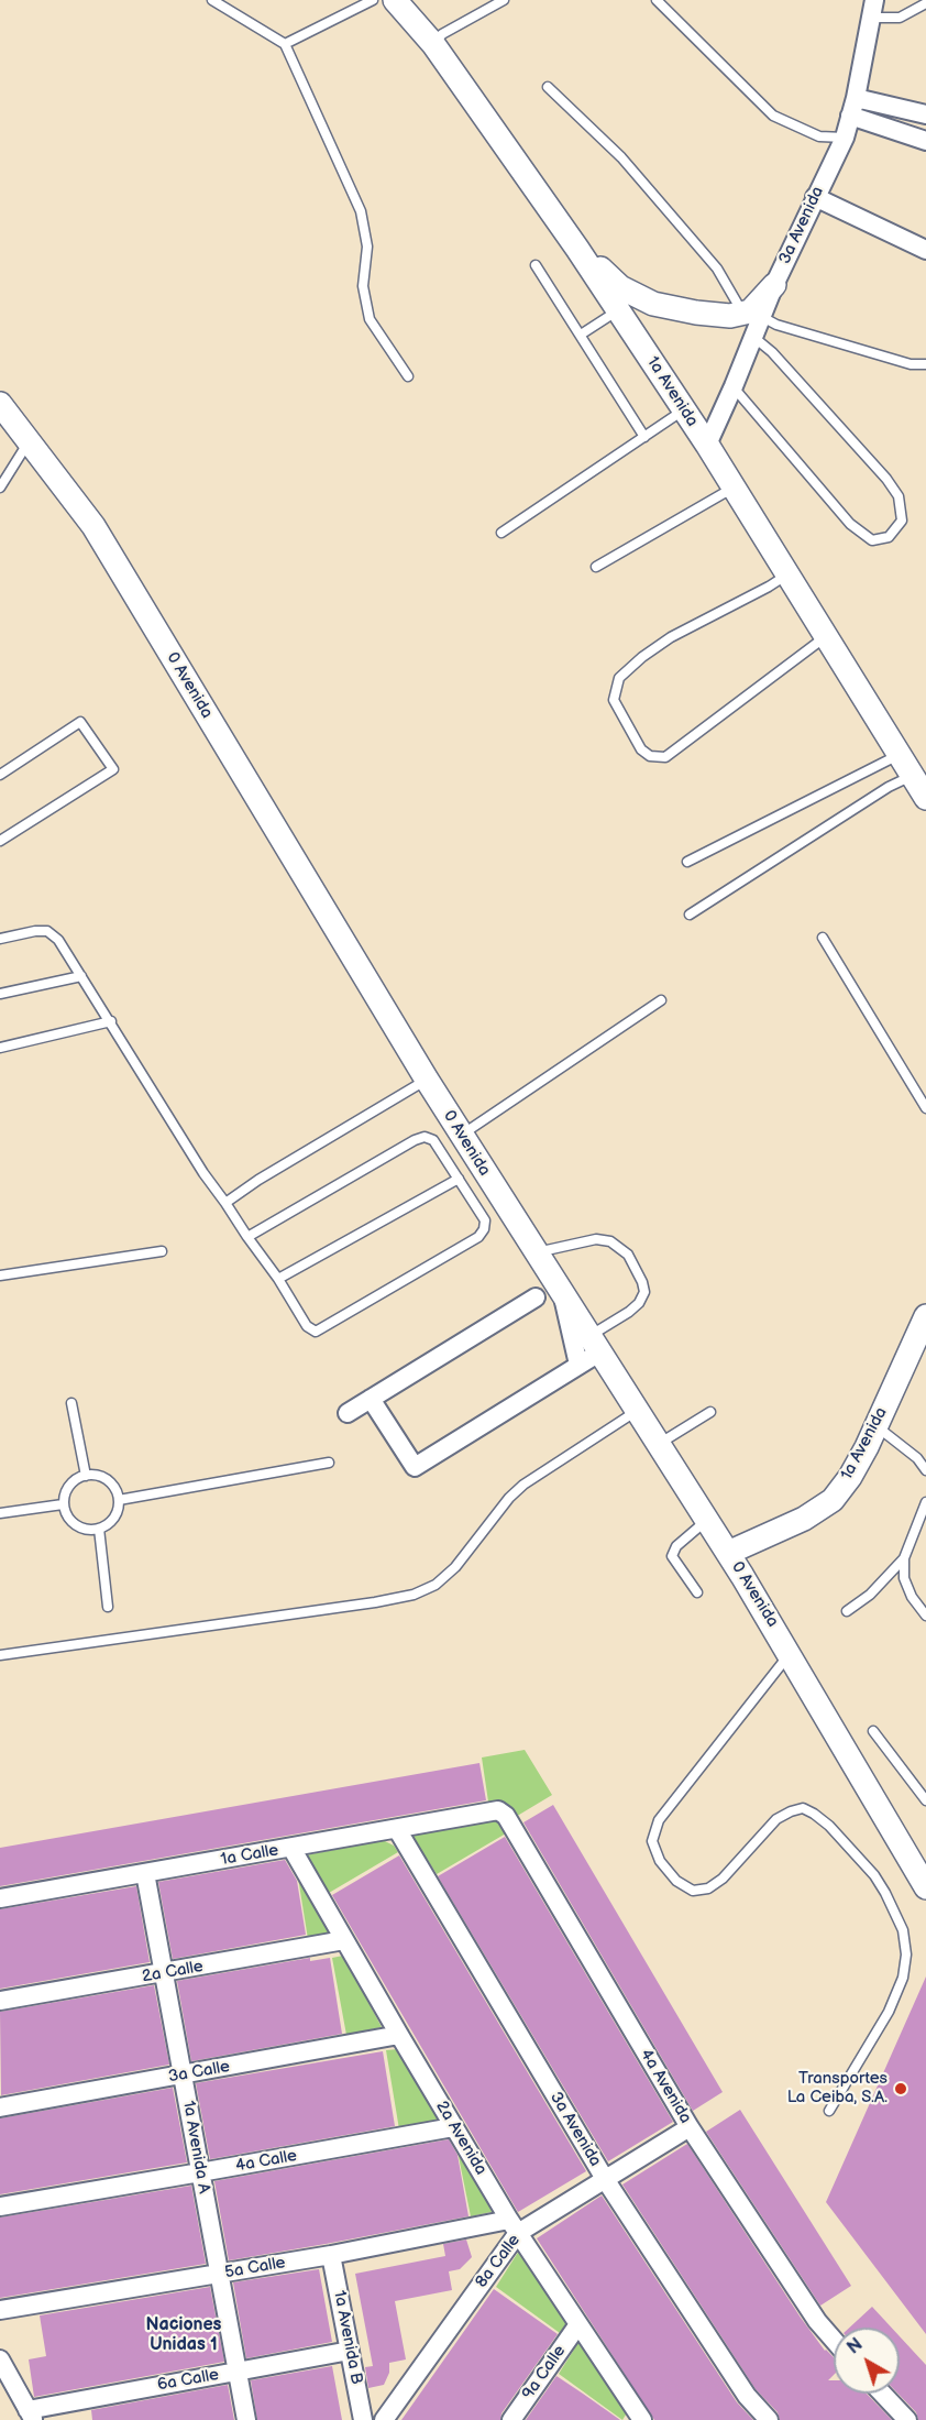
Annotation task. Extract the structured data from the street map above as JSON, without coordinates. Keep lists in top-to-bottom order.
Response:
{
  "streets": {
    "street": [
      "3a Avenida",
      "1a Avenida",
      "0 Avenida",
      "1a Calle",
      "2a Calle",
      "3a Calle",
      "4a Avenida",
      "2a Avenida",
      "1a Avenida A",
      "4a Calle",
      "8a Calle",
      "5a Calle",
      "1a Avenida B",
      "9a Calle",
      "6a Calle"
    ]
  },
  "crossings": [
    ["3a Avenida", "1a Avenida"],
    ["3a Avenida", "1a Calle"],
    ["3a Avenida", "8a Calle"],
    ["1a Avenida", "0 Avenida"],
    ["1a Calle", "4a Avenida"],
    ["1a Calle", "2a Avenida"],
    ["1a Calle", "1a Avenida A"],
    ["2a Calle", "2a Avenida"],
    ["2a Calle", "1a Avenida A"],
    ["3a Calle", "2a Avenida"],
    ["3a Calle", "1a Avenida A"],
    ["4a Avenida", "8a Calle"],
    ["2a Avenida", "4a Calle"],
    ["2a Avenida", "8a Calle"],
    ["2a Avenida", "5a Calle"],
    ["2a Avenida", "9a Calle"],
    ["1a Avenida A", "4a Calle"],
    ["1a Avenida A", "5a Calle"],
    ["1a Avenida A", "6a Calle"],
    ["8a Calle", "5a Calle"],
    ["5a Calle", "1a Avenida B"],
    ["1a Avenida B", "6a Calle"]
  ],
  "districts": ["Naciones Unidas 1"],
  "places": ["Transportes La Ceiba, S.A."],
  "north": "top left"
}
